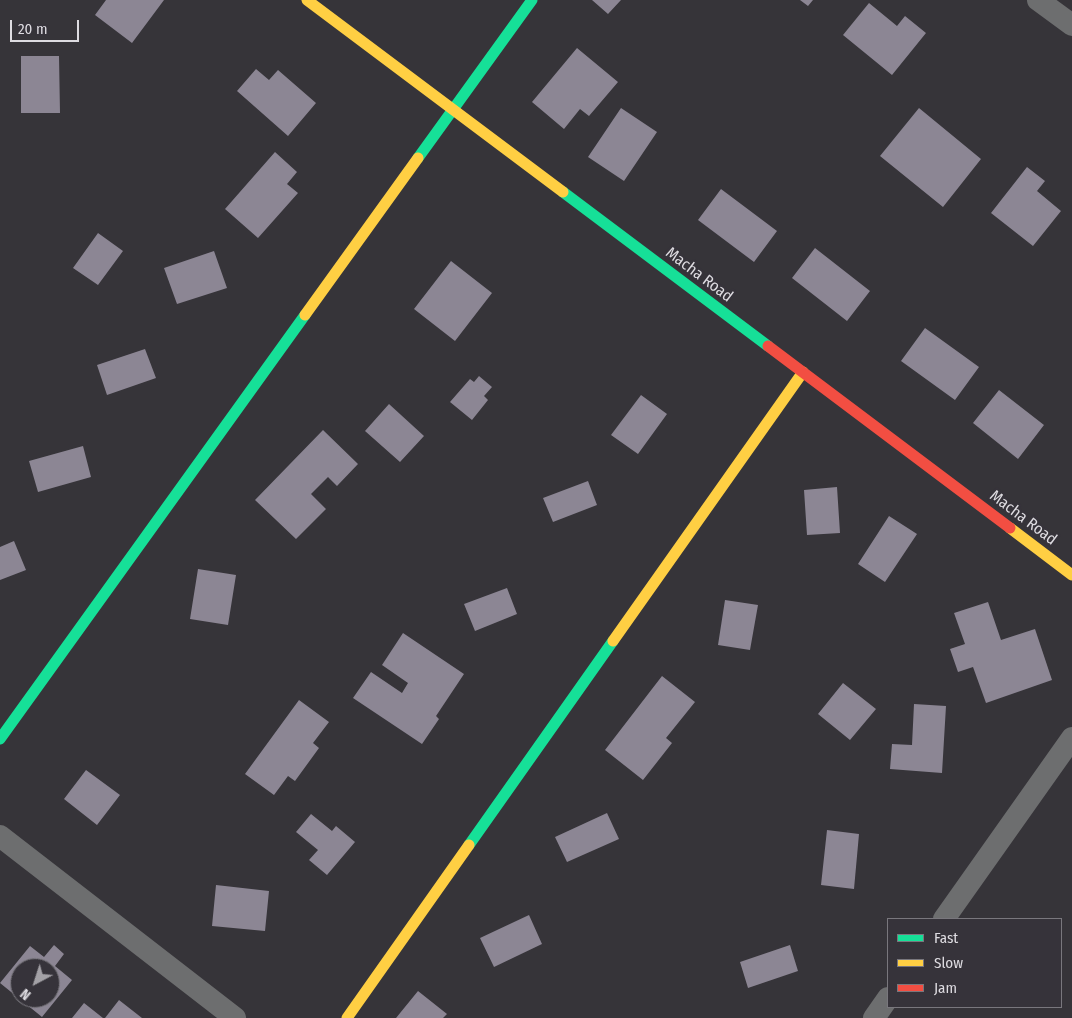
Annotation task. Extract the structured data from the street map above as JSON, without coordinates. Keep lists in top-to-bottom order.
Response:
{
  "streets": {
    "street": ["Macha Road"]
  },
  "legend": ["Fast", "Slow", "Jam"],
  "scale_bar": "20 m",
  "north": "bottom left"
}
